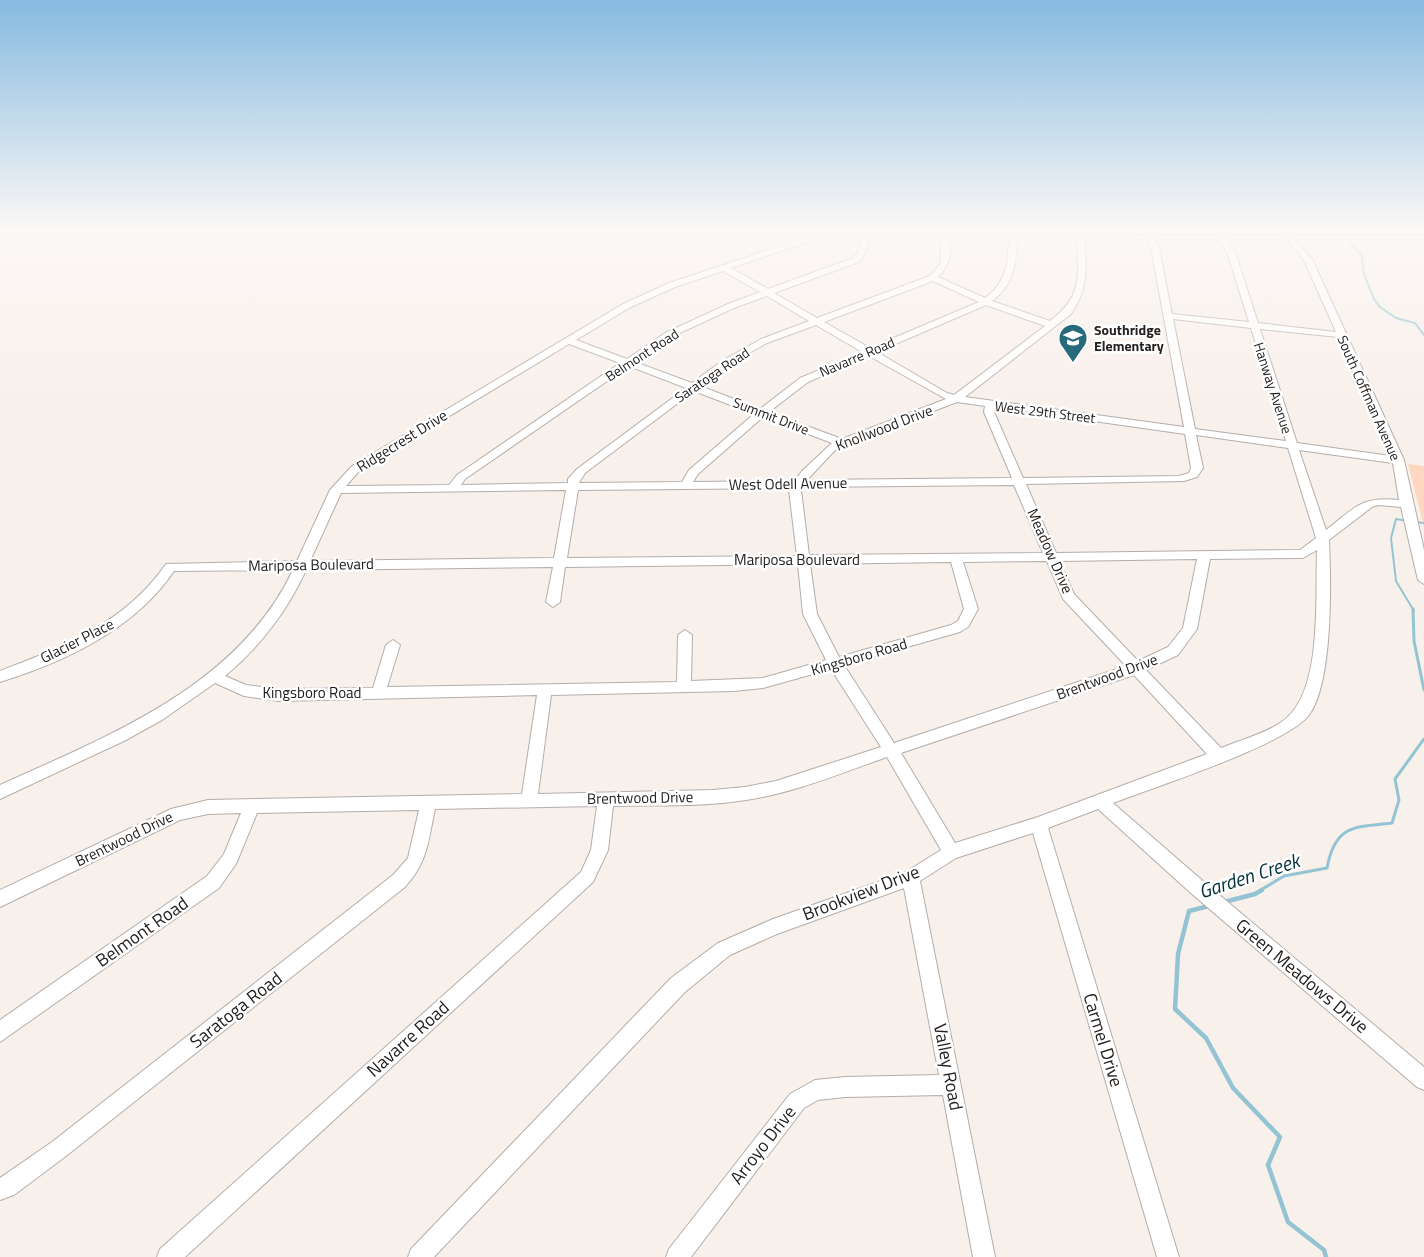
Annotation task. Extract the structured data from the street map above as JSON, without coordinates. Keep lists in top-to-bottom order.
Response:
{
  "streets": {
    "street": [
      "Belmont Road",
      "Navarre Road",
      "Saratoga Road",
      "Hanway Avenue",
      "South Coffman Avenue",
      "West 29th Street",
      "Summit Drive",
      "Knollwood Drive",
      "Ridgecrest Drive",
      "West Odell Avenue",
      "Meadow Drive",
      "Mariposa Boulevard",
      "Glacier Place",
      "Kingsboro Road",
      "Brentwood Drive",
      "Brookview Drive",
      "Green Meadows Drive",
      "Carmel Drive",
      "Valley Road",
      "Arroyo Drive"
    ]
  },
  "crossings": [
    ["Belmont Road", "West 29th Street"],
    ["Belmont Road", "Summit Drive"],
    ["Belmont Road", "West Odell Avenue"],
    ["Belmont Road", "Brentwood Drive"],
    ["Navarre Road", "West 29th Street"],
    ["Navarre Road", "Summit Drive"],
    ["Navarre Road", "West Odell Avenue"],
    ["Navarre Road", "Brentwood Drive"],
    ["Saratoga Road", "West 29th Street"],
    ["Saratoga Road", "Summit Drive"],
    ["Saratoga Road", "West Odell Avenue"],
    ["Saratoga Road", "Mariposa Boulevard"],
    ["Saratoga Road", "Brentwood Drive"],
    ["Hanway Avenue", "West 29th Street"],
    ["Hanway Avenue", "Mariposa Boulevard"],
    ["Hanway Avenue", "Brookview Drive"],
    ["South Coffman Avenue", "West 29th Street"],
    ["South Coffman Avenue", "Mariposa Boulevard"],
    ["West 29th Street", "Knollwood Drive"],
    ["West 29th Street", "West Odell Avenue"],
    ["West 29th Street", "Meadow Drive"],
    ["Summit Drive", "Knollwood Drive"],
    ["Summit Drive", "Ridgecrest Drive"],
    ["Knollwood Drive", "West Odell Avenue"],
    ["Ridgecrest Drive", "West Odell Avenue"],
    ["Ridgecrest Drive", "Mariposa Boulevard"],
    ["Ridgecrest Drive", "Kingsboro Road"],
    ["West Odell Avenue", "Meadow Drive"],
    ["Meadow Drive", "Mariposa Boulevard"],
    ["Meadow Drive", "Brentwood Drive"],
    ["Meadow Drive", "Brookview Drive"],
    ["Mariposa Boulevard", "Glacier Place"],
    ["Mariposa Boulevard", "Kingsboro Road"],
    ["Mariposa Boulevard", "Brentwood Drive"],
    ["Mariposa Boulevard", "Brookview Drive"],
    ["Brookview Drive", "Green Meadows Drive"],
    ["Brookview Drive", "Carmel Drive"],
    ["Brookview Drive", "Valley Road"],
    ["Valley Road", "Arroyo Drive"]
  ],
  "water": ["Garden Creek"],
  "places": {
    "school or university": ["Southridge Elementary"]
  }
}
